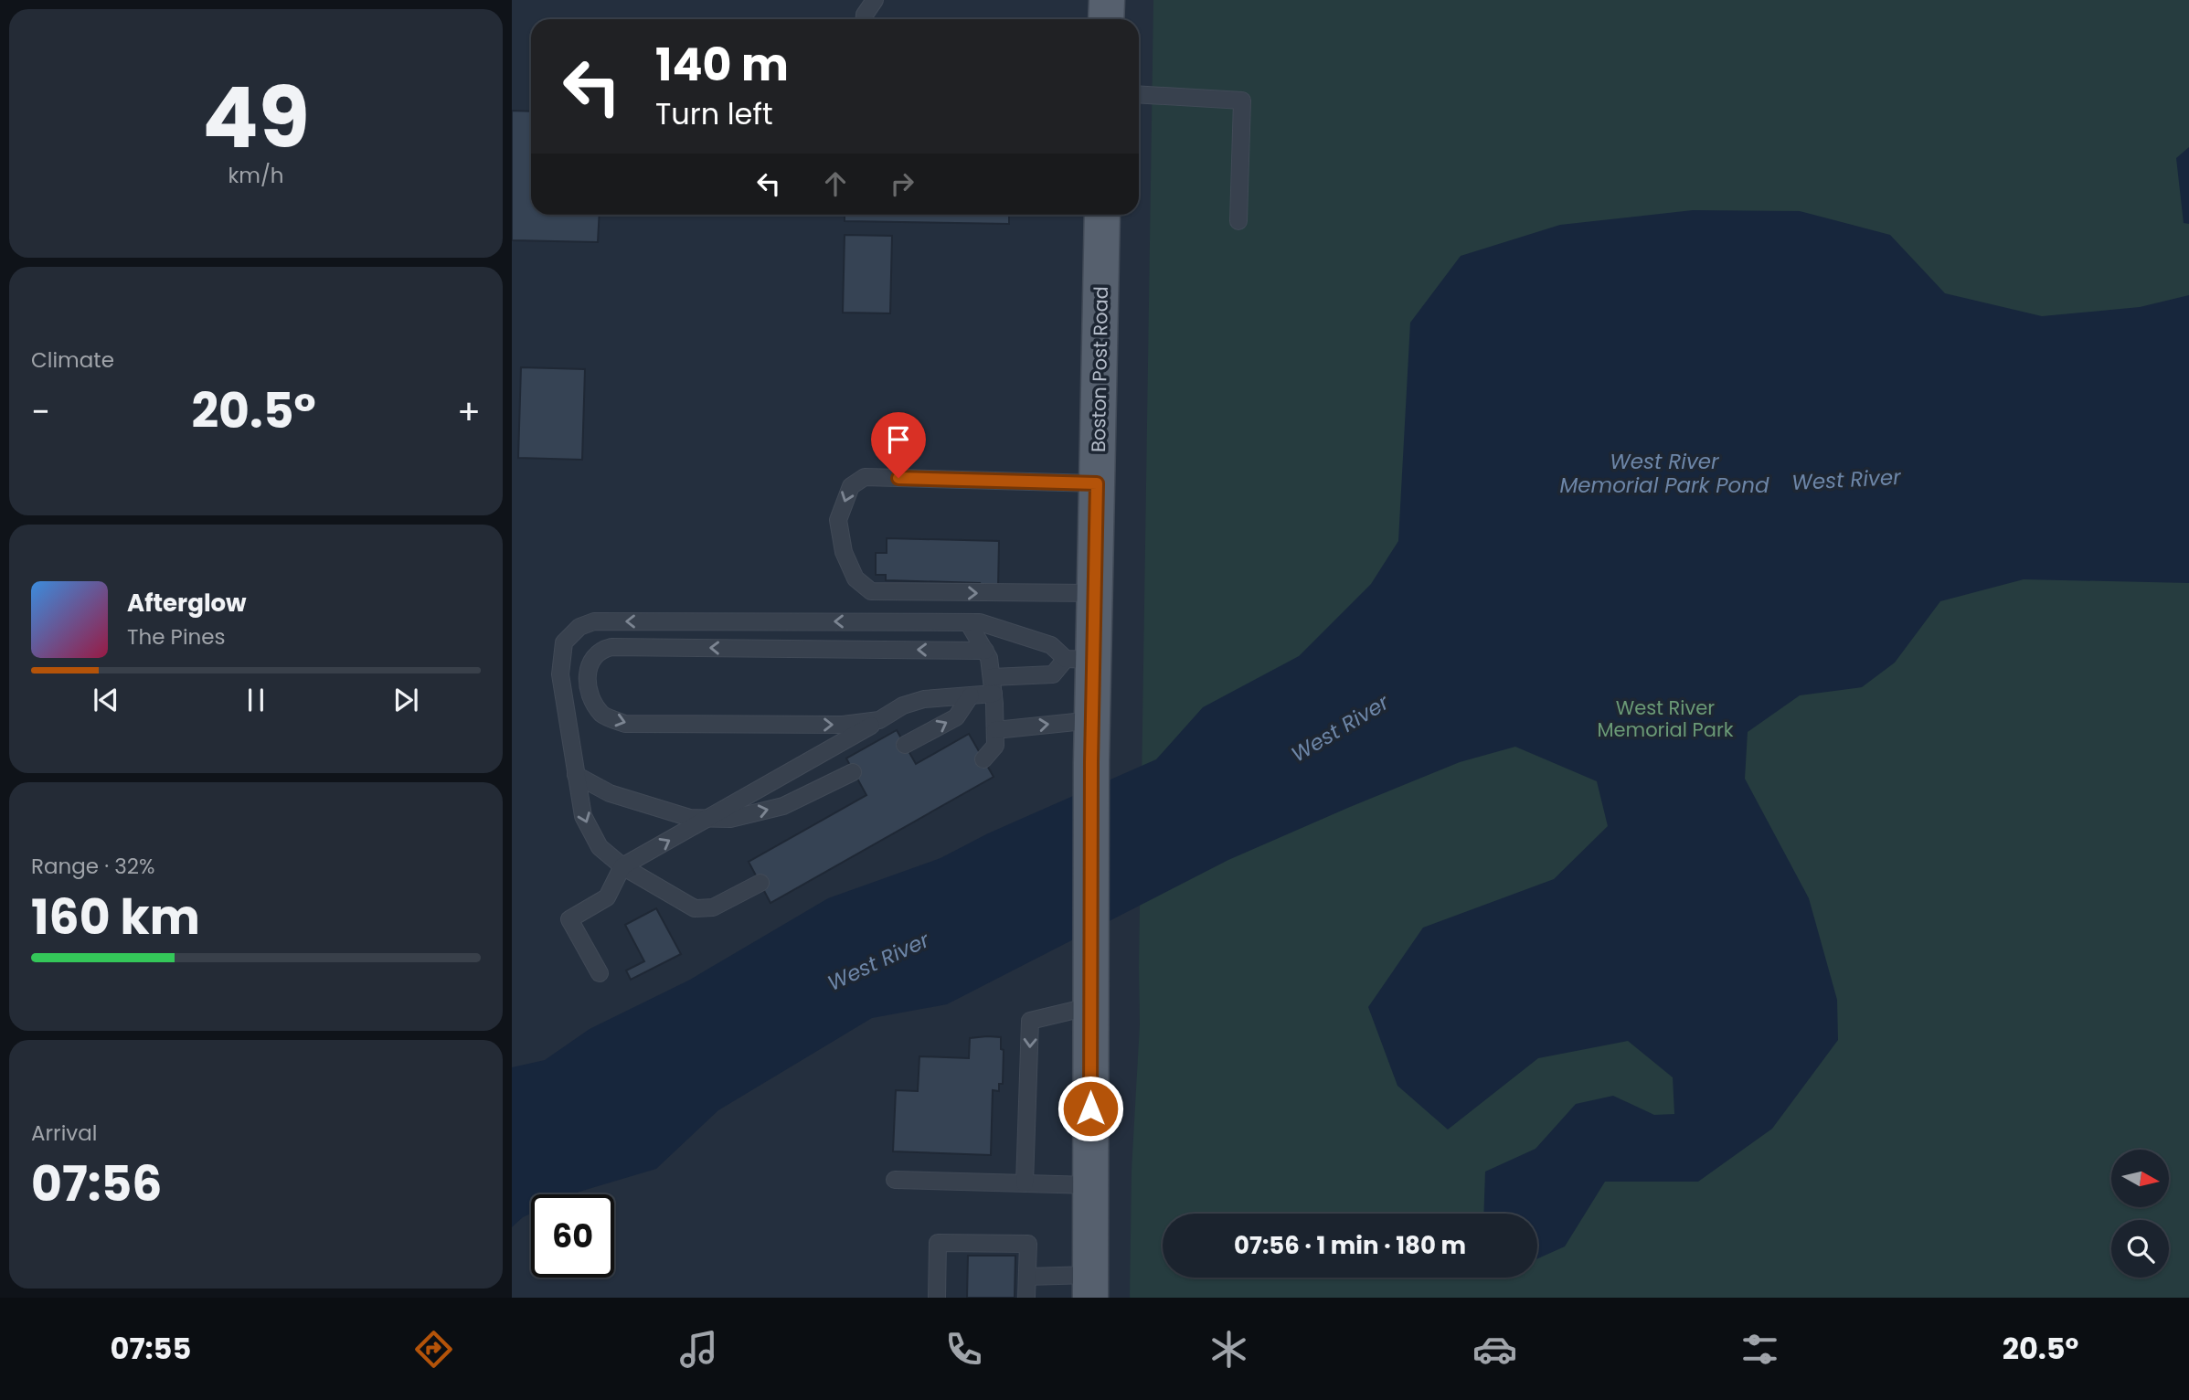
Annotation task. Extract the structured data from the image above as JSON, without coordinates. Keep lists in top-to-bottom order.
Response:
{
  "streets": {
    "main road": ["Boston Post Road"]
  },
  "water": ["West River Memorial Park Pond", "West River"],
  "parks": ["West River Memorial Park"],
  "north": "right",
  "page": {
    "tile": [
      ["49", "km/h"],
      "Climate",
      ["Range · 32%", "160 km"],
      ["Arrival", "07:56"]
    ],
    "turn": ["140 m", "Turn left"],
    "heat": ["−", "20.5°", "+"],
    "song": ["Afterglow", "The Pines"],
    "limit": "60",
    "trip": "07:56 · 1 min · 180 m",
    "tabs": ["07:55", "20.5°"]
  }
}
